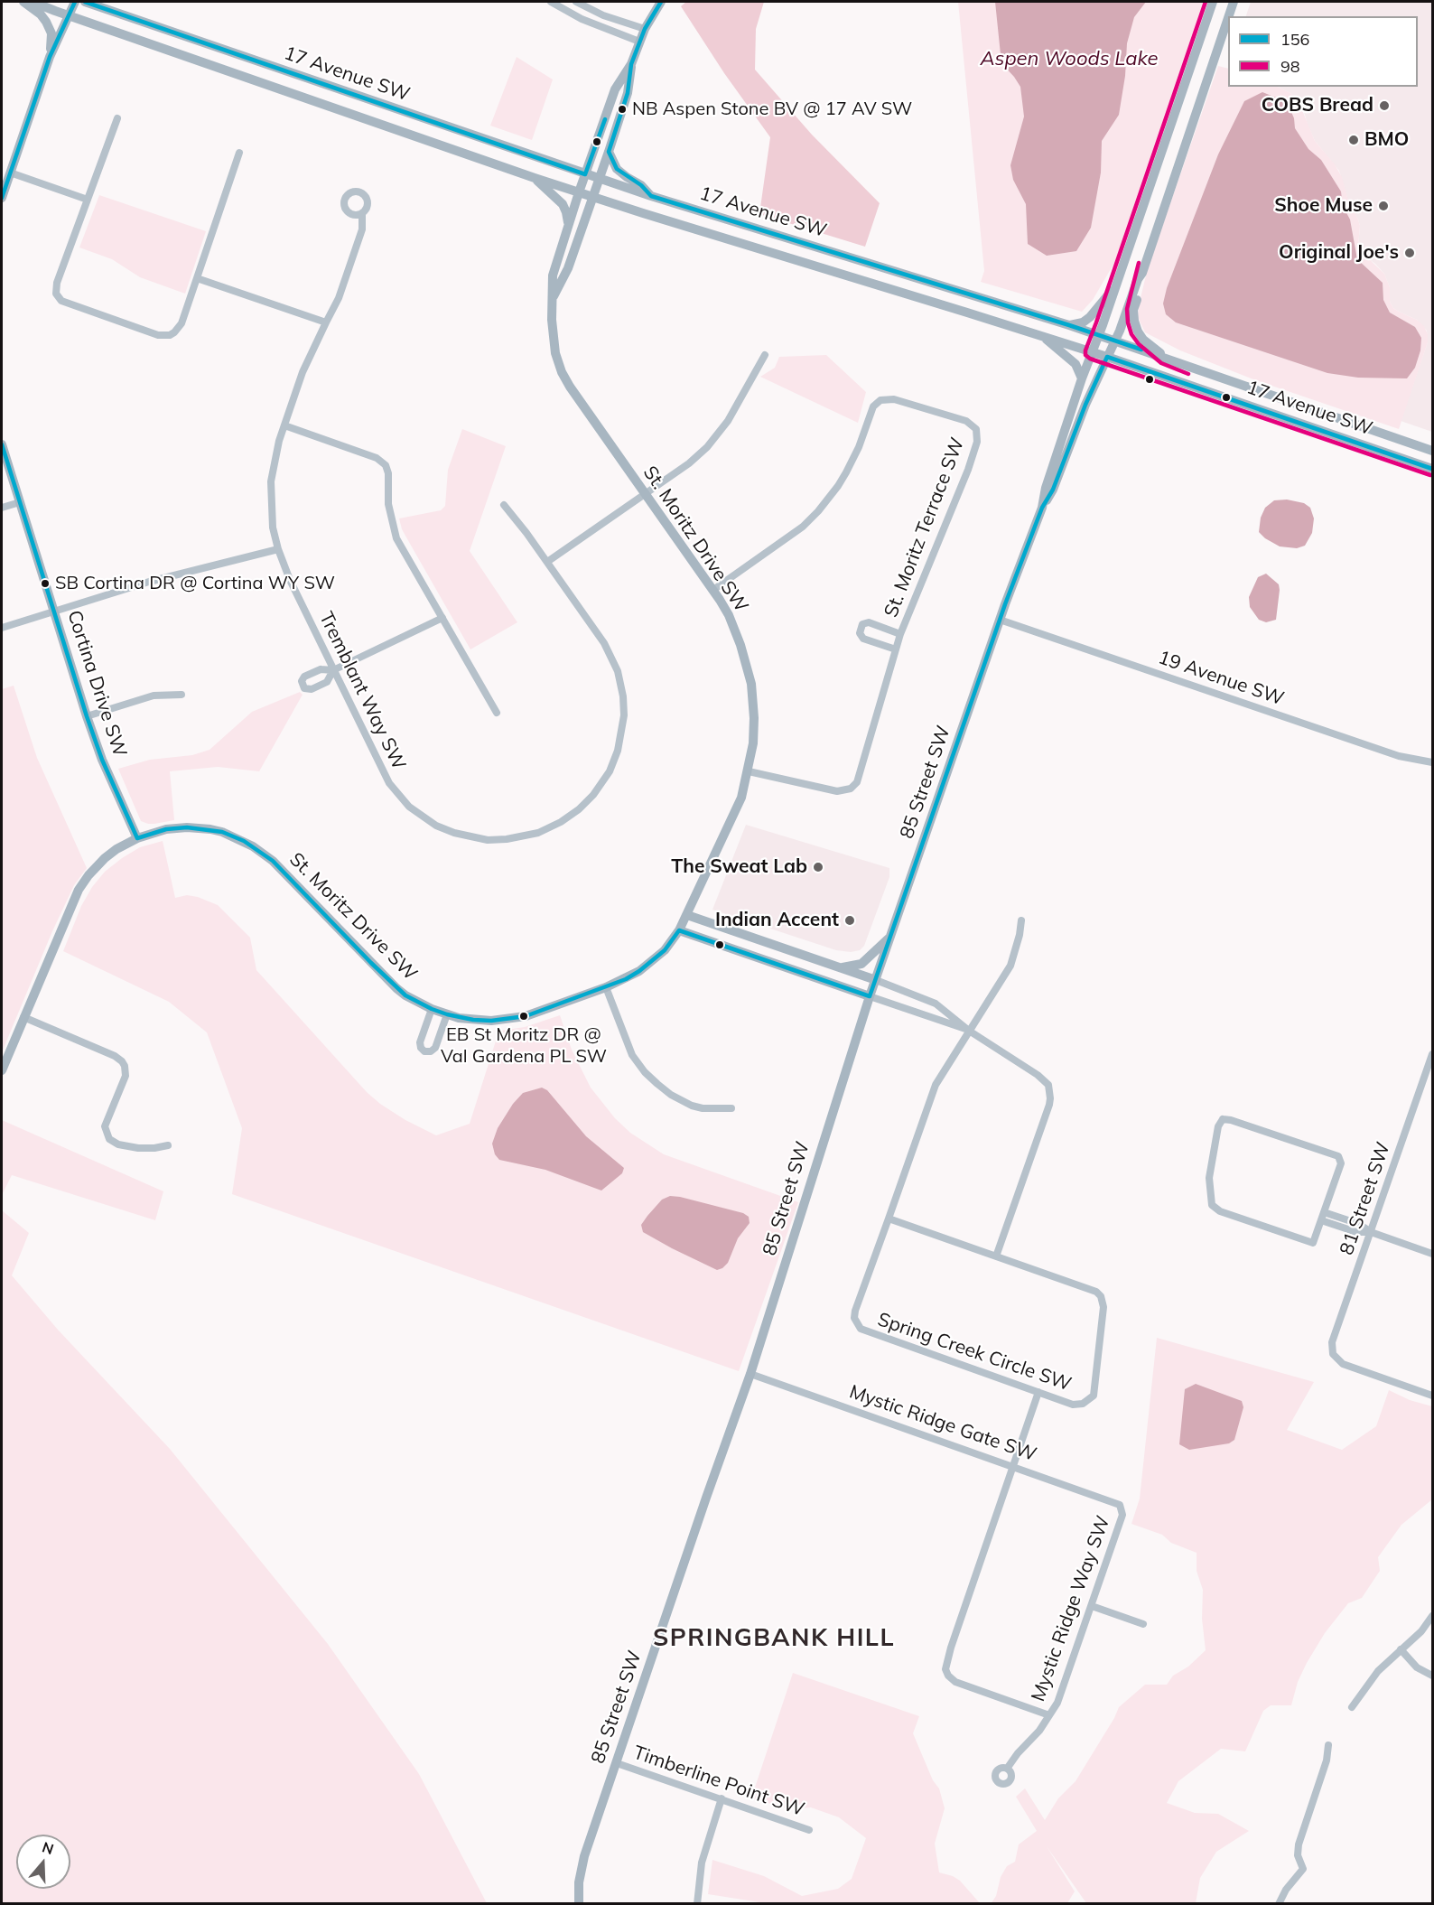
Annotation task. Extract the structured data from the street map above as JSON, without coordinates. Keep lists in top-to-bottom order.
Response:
{
  "streets": {
    "street": [
      "17 Avenue SW",
      "St. Moritz Terrace SW",
      "St. Moritz Drive SW",
      "19 Avenue SW",
      "Cortina Drive SW",
      "Tremblant Way SW",
      "85 Street SW",
      "81 Street SW",
      "Spring Creek Circle SW",
      "Mystic Ridge Gate SW",
      "Mystic Ridge Way SW",
      "Timberline Point SW"
    ]
  },
  "crossings": [
    ["17 Avenue SW", "St. Moritz Drive SW"],
    ["17 Avenue SW", "85 Street SW"],
    ["St. Moritz Terrace SW", "St. Moritz Drive SW"],
    ["St. Moritz Drive SW", "Cortina Drive SW"],
    ["19 Avenue SW", "85 Street SW"],
    ["85 Street SW", "Mystic Ridge Gate SW"],
    ["85 Street SW", "Timberline Point SW"],
    ["Mystic Ridge Gate SW", "Mystic Ridge Way SW"]
  ],
  "districts": ["SPRINGBANK HILL"],
  "water": ["Aspen Woods Lake"],
  "places": [
    "COBS Bread",
    "NB Aspen Stone BV @ 17 AV SW",
    "BMO",
    "Shoe Muse",
    "Original Joe's",
    "SB Cortina DR @ Cortina WY SW",
    "The Sweat Lab",
    "Indian Accent",
    "EB St Moritz DR @ Val Gardena PL SW"
  ],
  "lines": ["transit line 156", "transit line 98"],
  "legend": ["156", "98"],
  "north": "top"
}
